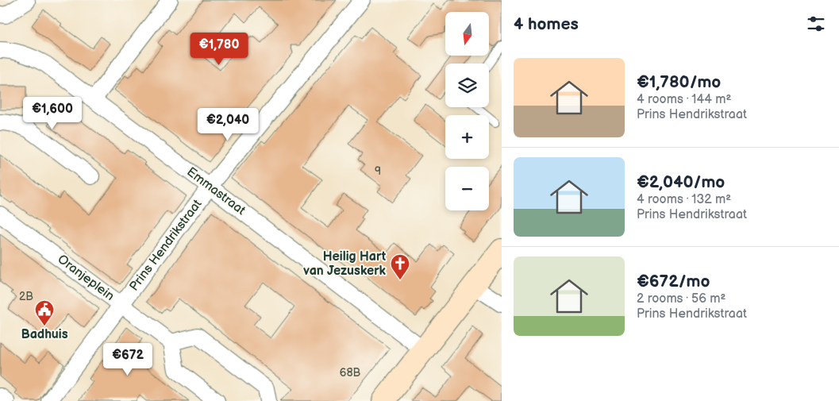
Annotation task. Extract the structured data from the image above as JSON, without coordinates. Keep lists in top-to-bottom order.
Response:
{
  "streets": {
    "street": ["Emmastraat", "Prins Hendrikstraat", "Oranjeplein"]
  },
  "crossings": [
    ["Emmastraat", "Prins Hendrikstraat"],
    ["Prins Hendrikstraat", "Oranjeplein"]
  ],
  "places": {
    "church": ["Heilig Hart van Jezuskerk"],
    "public building": ["Badhuis"]
  },
  "house_numbers": ["9", "2B", "68B"],
  "north": "bottom",
  "page": {
    "heading": "4 homes",
    "map_buttons": ["+", "−"],
    "price": [
      "€1,780",
      "€1,600",
      "€2,040",
      "€672"
    ],
    "list": [
      {
        "name": "€1,780/mo",
        "note": "4 rooms · 144 m² · Prins Hendrikstraat"
      },
      {
        "name": "€2,040/mo",
        "note": "4 rooms · 132 m² · Prins Hendrikstraat"
      },
      {
        "name": "€672/mo",
        "note": "2 rooms · 56 m² · Prins Hendrikstraat"
      }
    ]
  }
}
